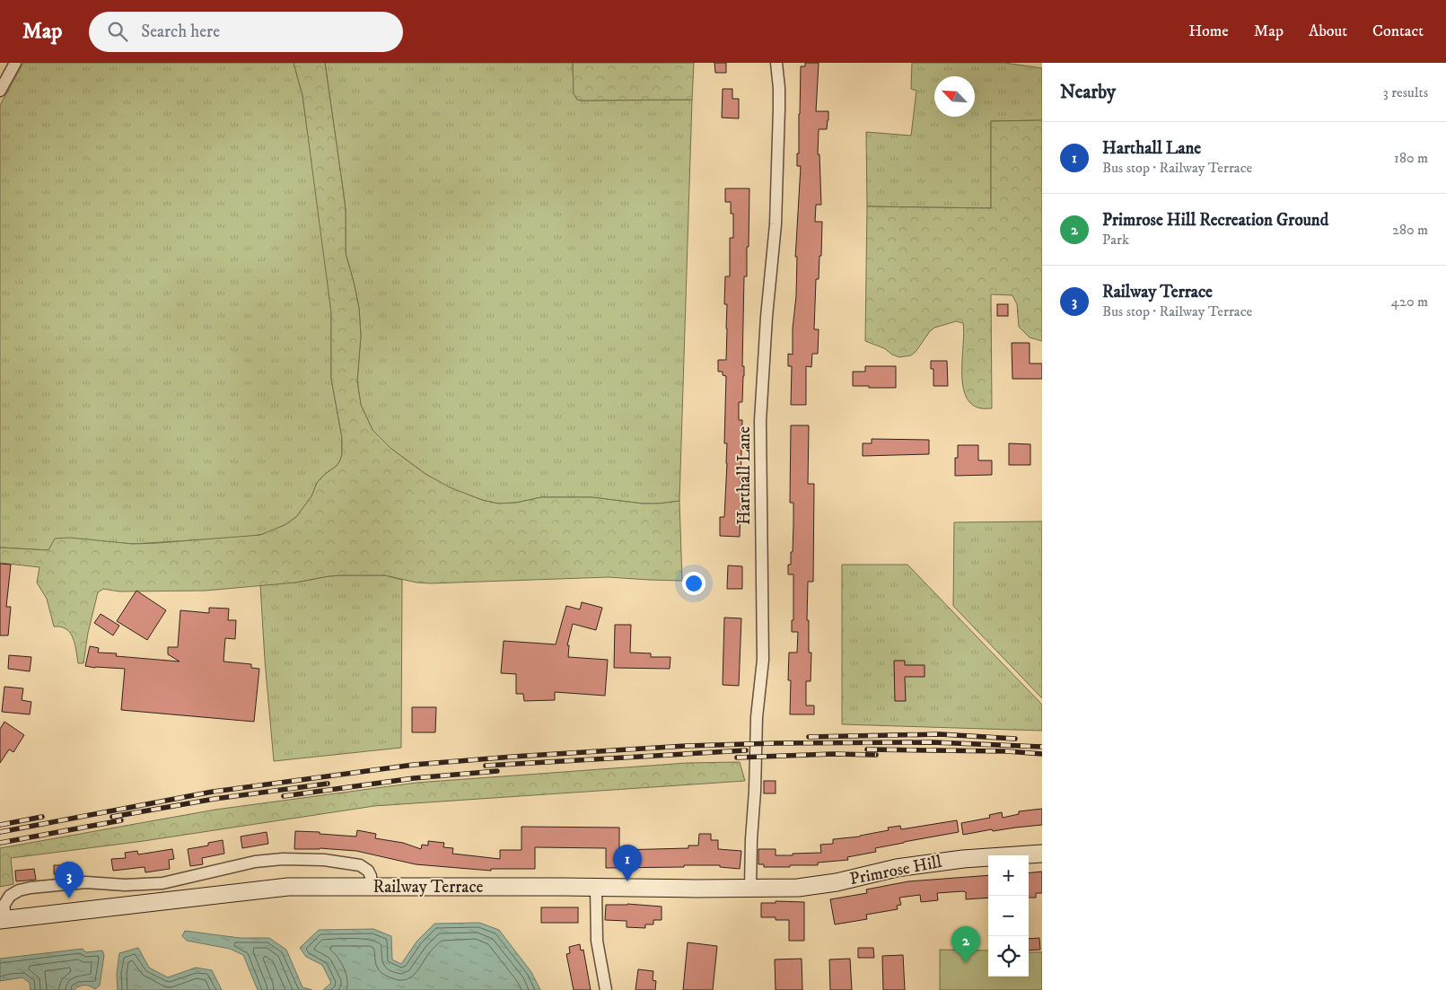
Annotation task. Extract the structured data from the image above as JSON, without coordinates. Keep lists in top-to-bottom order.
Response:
{
  "streets": {
    "street": ["Harthall Lane", "Primrose Hill", "Railway Terrace"]
  },
  "crossings": [
    ["Harthall Lane", "Primrose Hill"],
    ["Harthall Lane", "Railway Terrace"],
    ["Primrose Hill", "Railway Terrace"]
  ],
  "north": "top left",
  "page": {
    "header": "Map",
    "search": "Search here",
    "nav": [
      "Home",
      "Map",
      "About",
      "Contact"
    ],
    "heading": ["Nearby", "3 results"],
    "list": [
      {
        "mark": "1",
        "name": "Harthall Lane",
        "note": "Bus stop · Railway Terrace",
        "value": "180 m"
      },
      {
        "mark": "2",
        "name": "Primrose Hill Recreation Ground",
        "note": "Park",
        "value": "280 m"
      },
      {
        "mark": "3",
        "name": "Railway Terrace",
        "note": "Bus stop · Railway Terrace",
        "value": "420 m"
      }
    ],
    "pins": ["1", "3", "2"],
    "map_buttons": ["+", "−"]
  }
}
